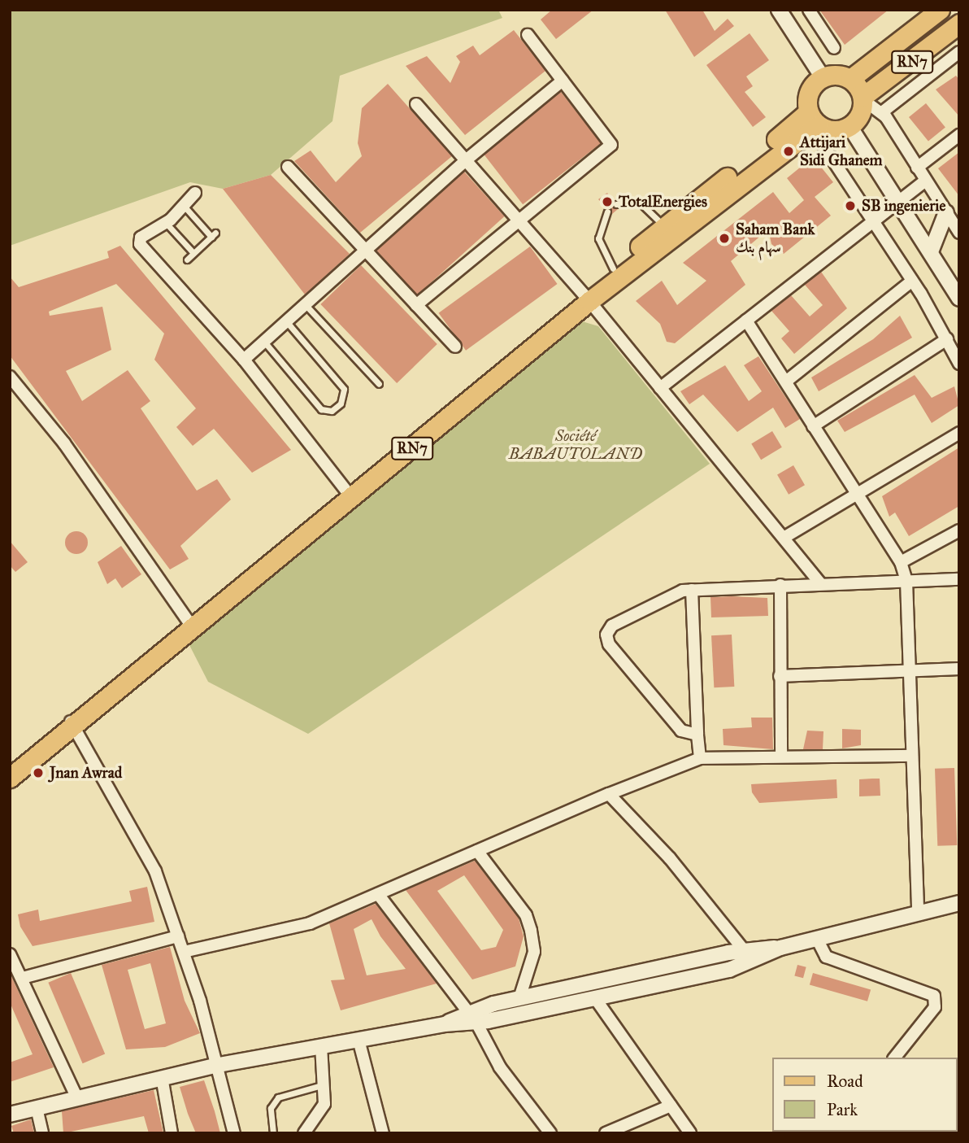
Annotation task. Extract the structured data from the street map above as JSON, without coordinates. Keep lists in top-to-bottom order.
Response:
{
  "streets": {
    "main road": ["RN7"]
  },
  "parks": ["Société BABAUTOLAND"],
  "places": [
    "Attijari Sidi Ghanem",
    "TotalEnergies",
    "SB ingenierie",
    "Saham Bank سهام بنك",
    "Jnan Awrad"
  ],
  "legend": ["Road", "Park"]
}
